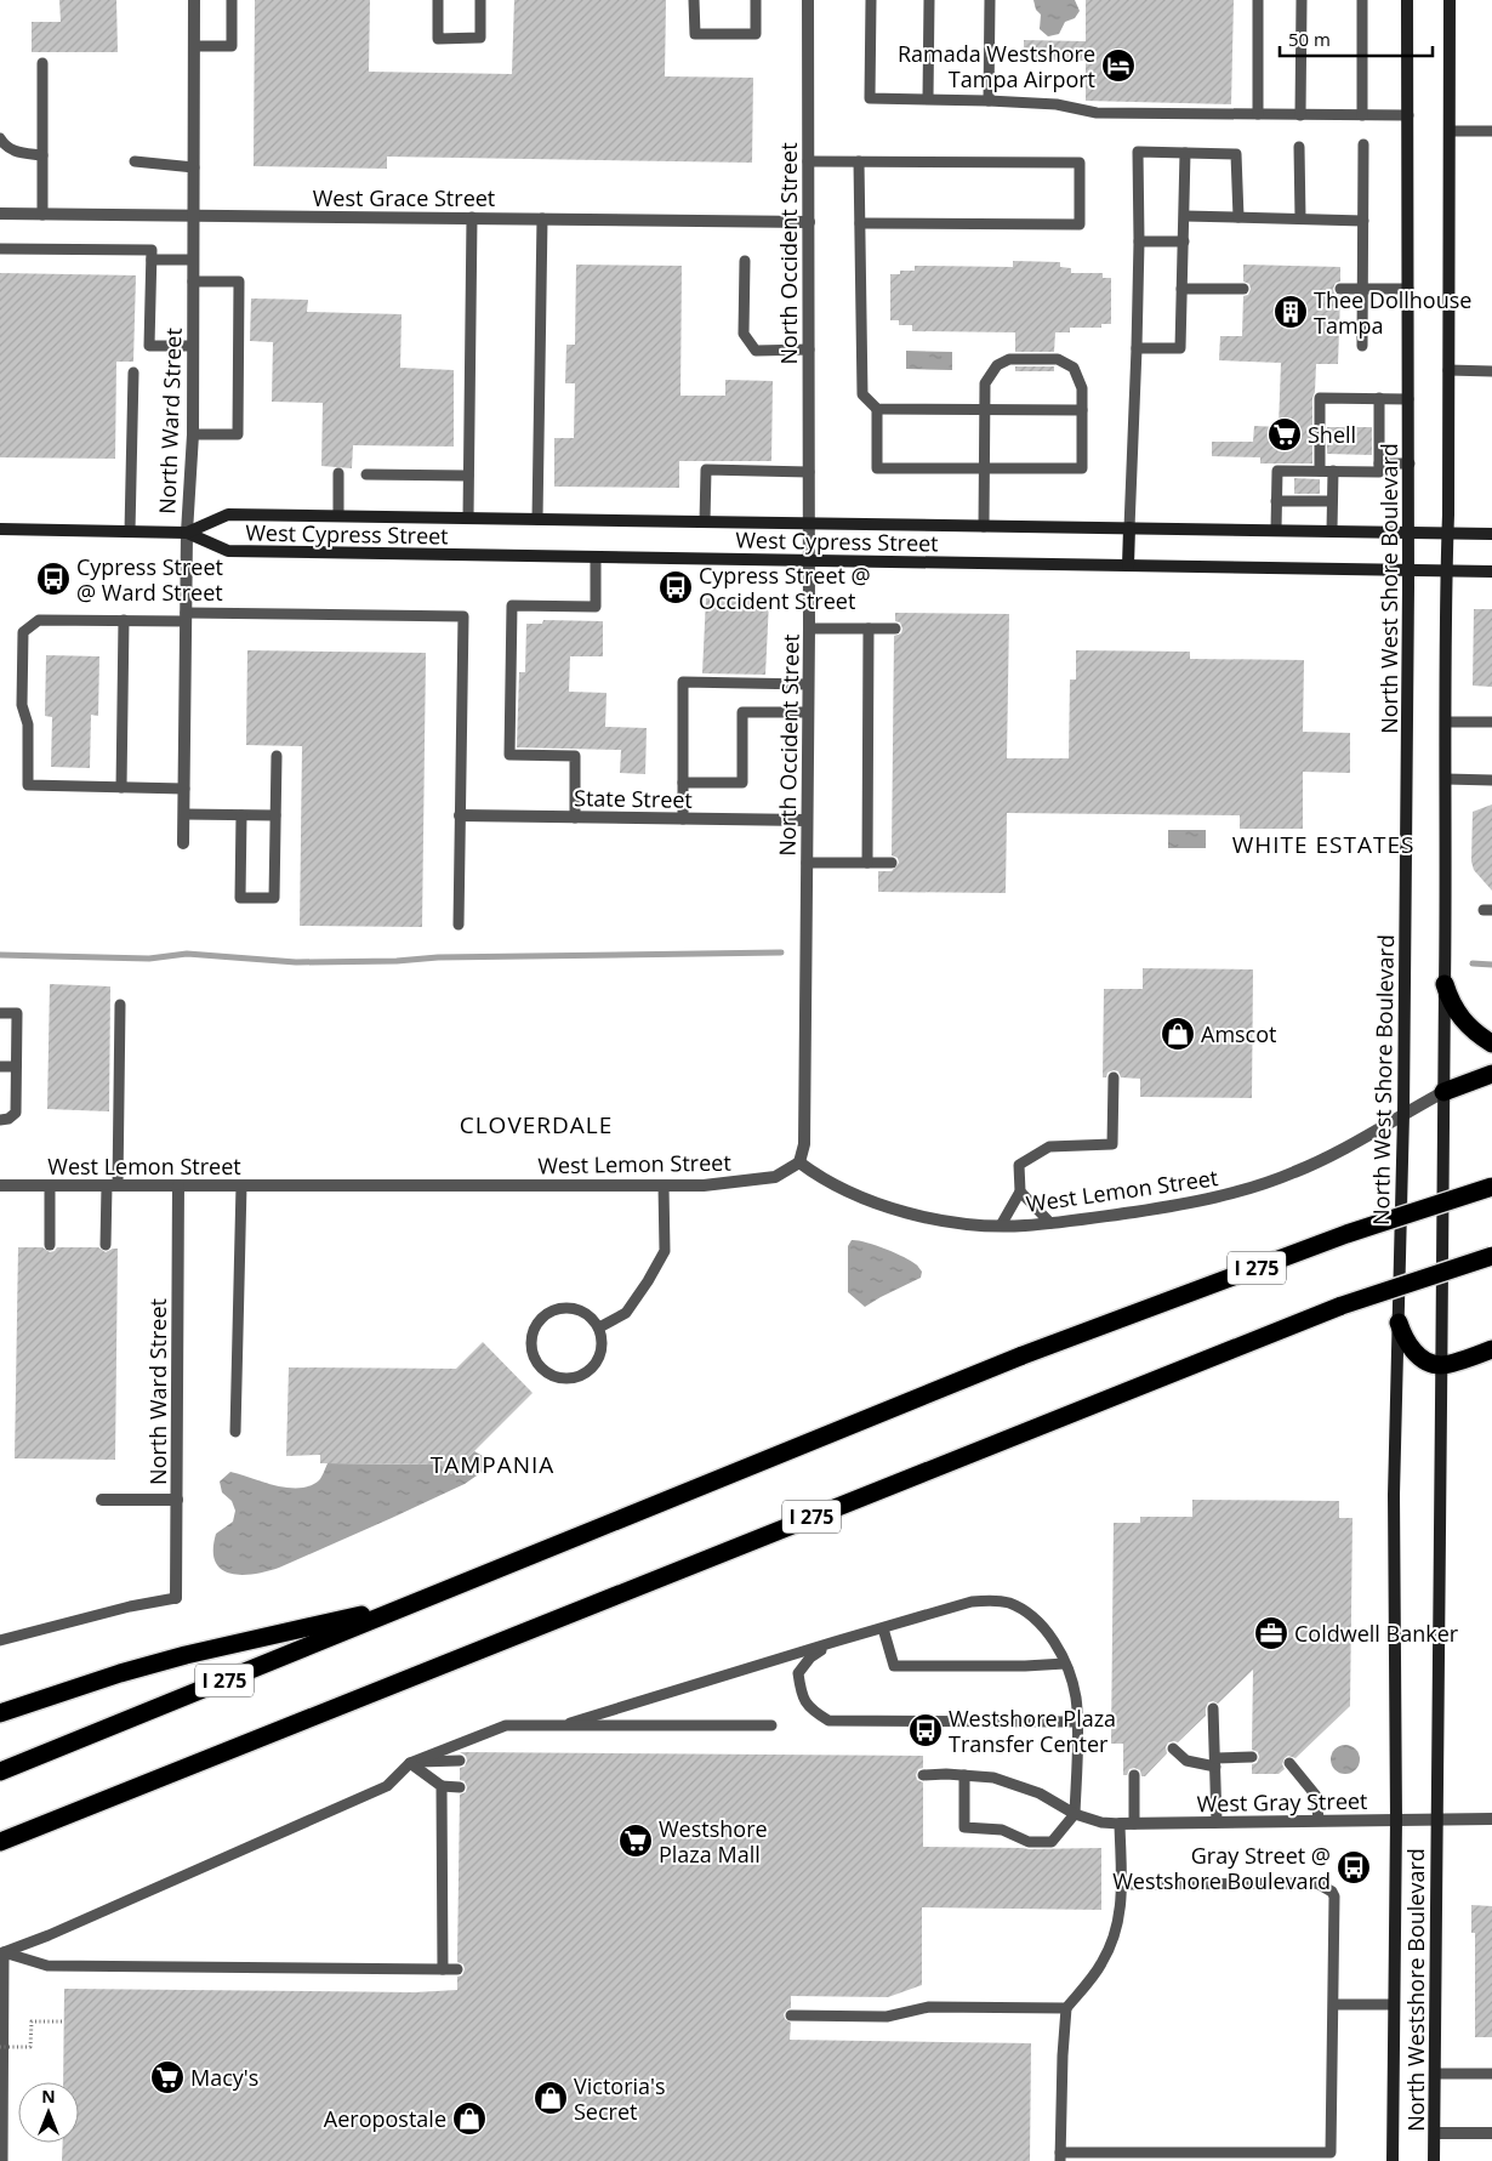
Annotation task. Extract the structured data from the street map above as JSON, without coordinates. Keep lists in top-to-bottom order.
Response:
{
  "streets": {
    "highway": ["I 275"],
    "main road": ["West Cypress Street", "North West Shore Boulevard", "North Westshore Boulevard"],
    "street": [
      "West Grace Street",
      "North Occident Street",
      "North Ward Street",
      "State Street",
      "West Lemon Street",
      "West Gray Street"
    ]
  },
  "crossings": [
    ["West Grace Street", "North Occident Street"],
    ["West Grace Street", "North Ward Street"],
    ["North Occident Street", "West Cypress Street"],
    ["North Occident Street", "State Street"],
    ["North Occident Street", "West Lemon Street"],
    ["North Ward Street", "West Cypress Street"],
    ["North Ward Street", "West Lemon Street"],
    ["West Cypress Street", "North West Shore Boulevard"],
    ["North West Shore Boulevard", "West Lemon Street"],
    ["North West Shore Boulevard", "West Gray Street"],
    ["West Gray Street", "North Westshore Boulevard"]
  ],
  "districts": ["WHITE ESTATES", "CLOVERDALE", "TAMPANIA"],
  "places": {
    "hotel": ["Ramada Westshore Tampa Airport"],
    "building": ["Thee Dollhouse Tampa"],
    "supermarket": ["Shell", "Westshore Plaza Mall", "Macy's"],
    "bus stop": [
      "Cypress Street @ Ward Street",
      "Cypress Street @ Occident Street",
      "Westshore Plaza Transfer Center",
      "Gray Street @ Westshore Boulevard"
    ],
    "shop": ["Amscot", "Victoria's Secret", "Aeropostale"],
    "office": ["Coldwell Banker"]
  },
  "scale_bar": "50 m",
  "north": "top"
}
